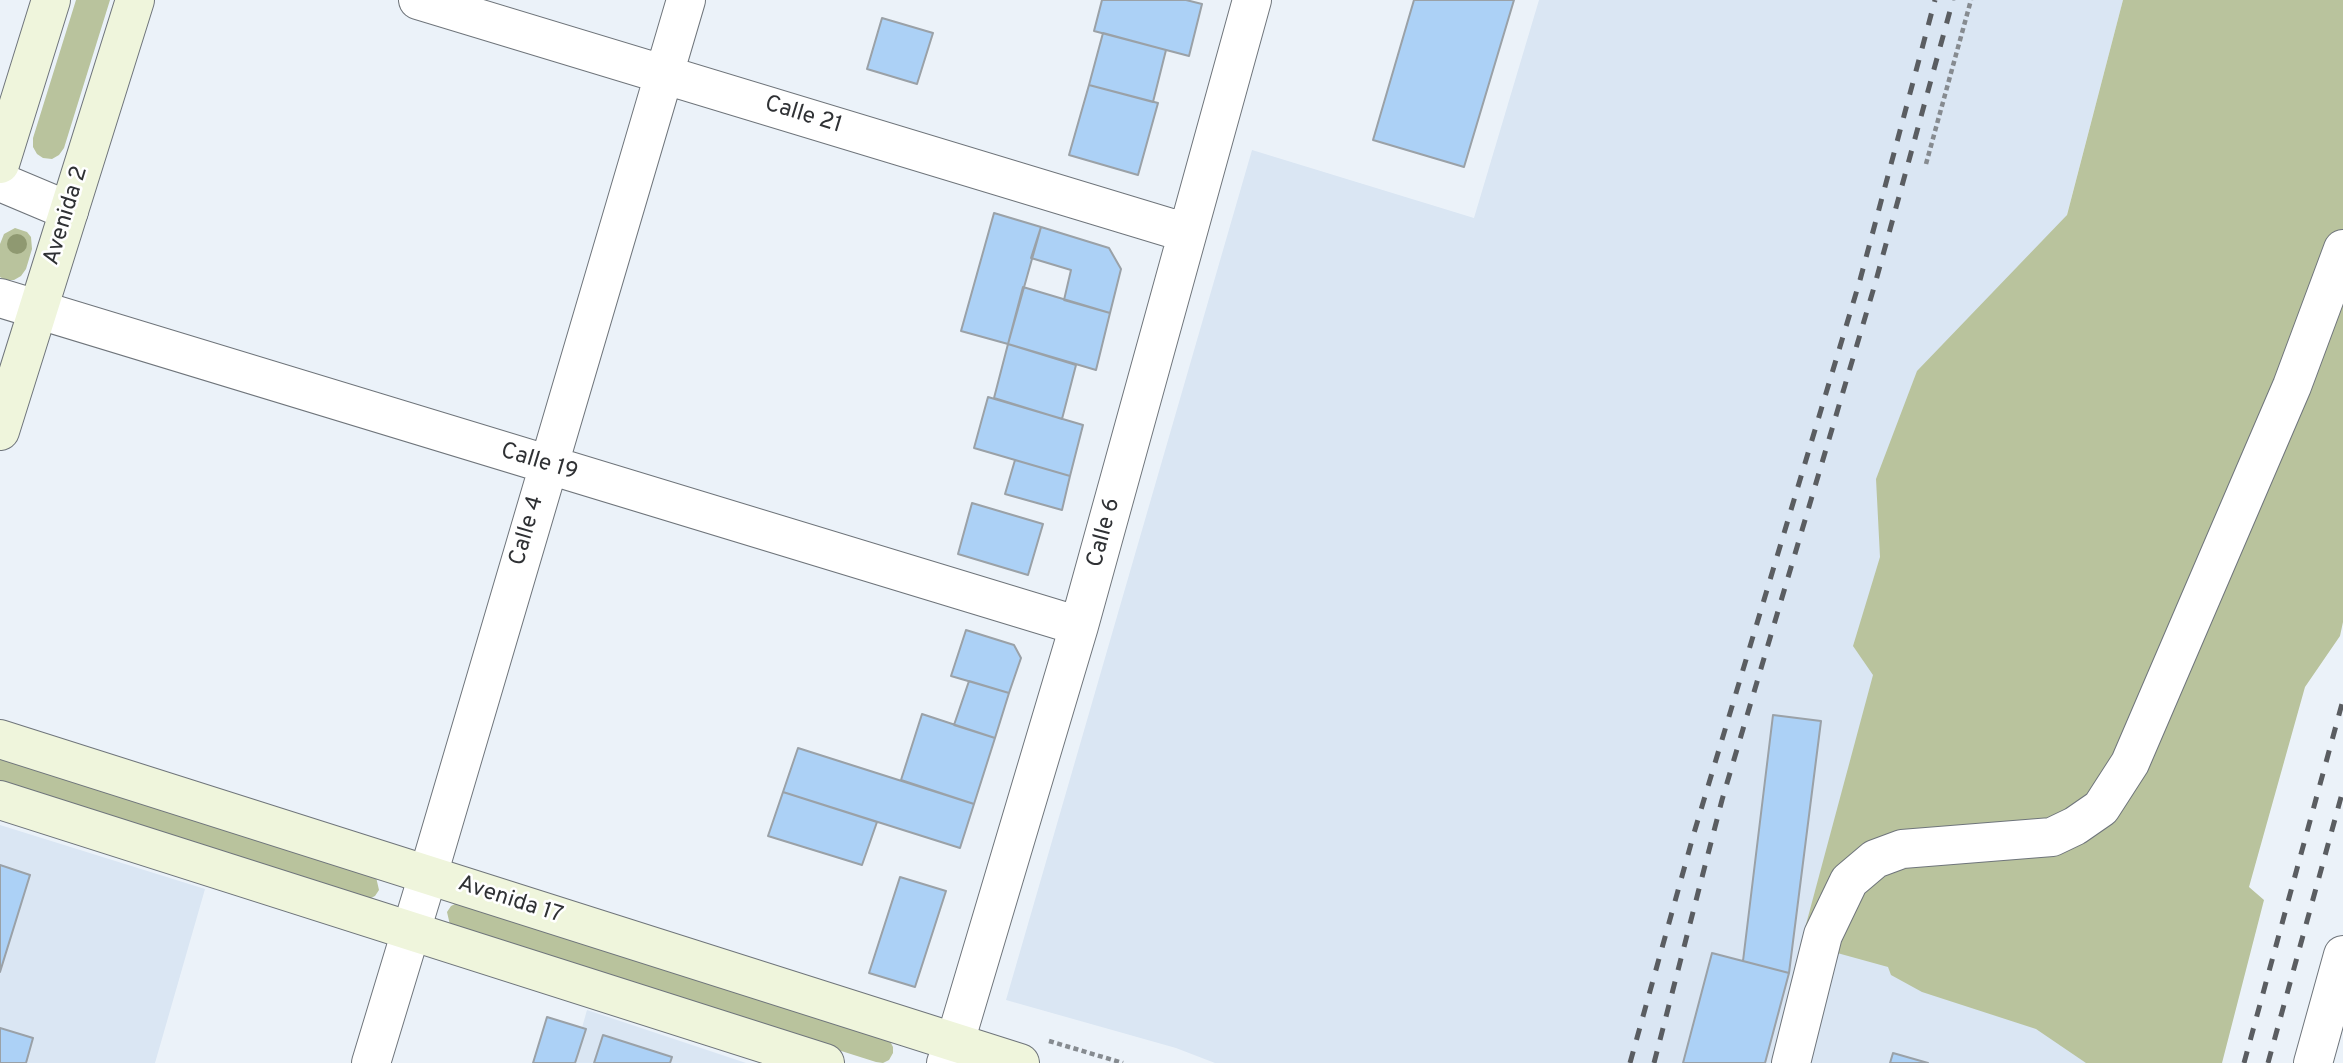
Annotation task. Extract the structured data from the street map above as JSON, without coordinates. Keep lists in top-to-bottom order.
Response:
{
  "streets": {
    "main road": ["Avenida 2", "Avenida 17"],
    "street": [
      "Calle 21",
      "Calle 19",
      "Calle 4",
      "Calle 6"
    ]
  },
  "crossings": [
    ["Calle 21", "Calle 4"],
    ["Calle 21", "Calle 6"],
    ["Avenida 2", "Calle 19"],
    ["Calle 19", "Calle 4"],
    ["Calle 19", "Calle 6"],
    ["Calle 4", "Avenida 17"],
    ["Calle 6", "Avenida 17"]
  ]
}
